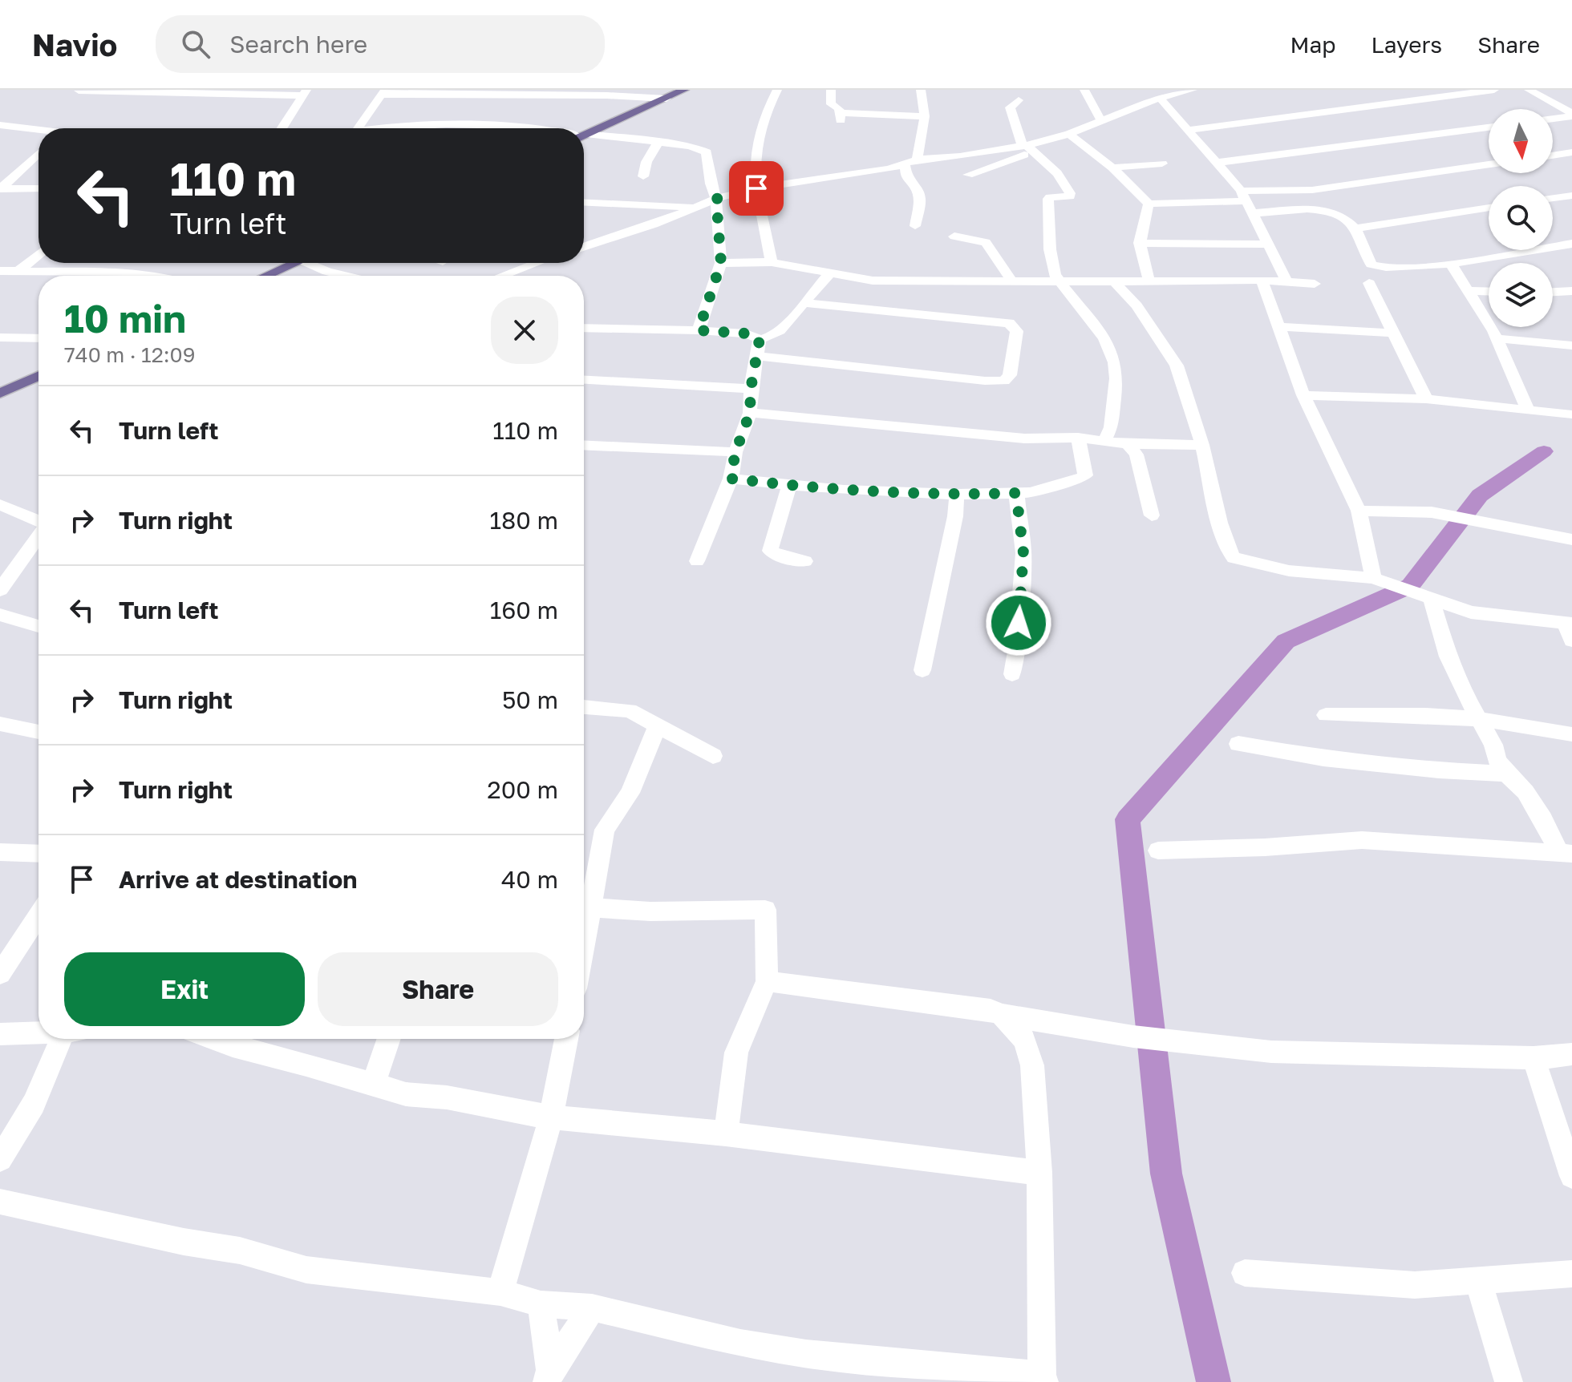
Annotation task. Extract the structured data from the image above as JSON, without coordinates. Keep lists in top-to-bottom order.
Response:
{
  "north": "bottom",
  "page": {
    "header": "Navio",
    "search": "Search here",
    "nav": ["Map", "Layers", "Share"],
    "turn": ["110 m", "Turn left"],
    "heading": ["10 min", "740 m · 12:09"],
    "list": [
      {
        "name": "Turn left",
        "value": "110 m"
      },
      {
        "name": "Turn right",
        "value": "180 m"
      },
      {
        "name": "Turn left",
        "value": "160 m"
      },
      {
        "name": "Turn right",
        "value": "50 m"
      },
      {
        "name": "Turn right",
        "value": "200 m"
      },
      {
        "name": "Arrive at destination",
        "value": "40 m"
      }
    ],
    "buttons": ["Exit", "Share"]
  }
}
